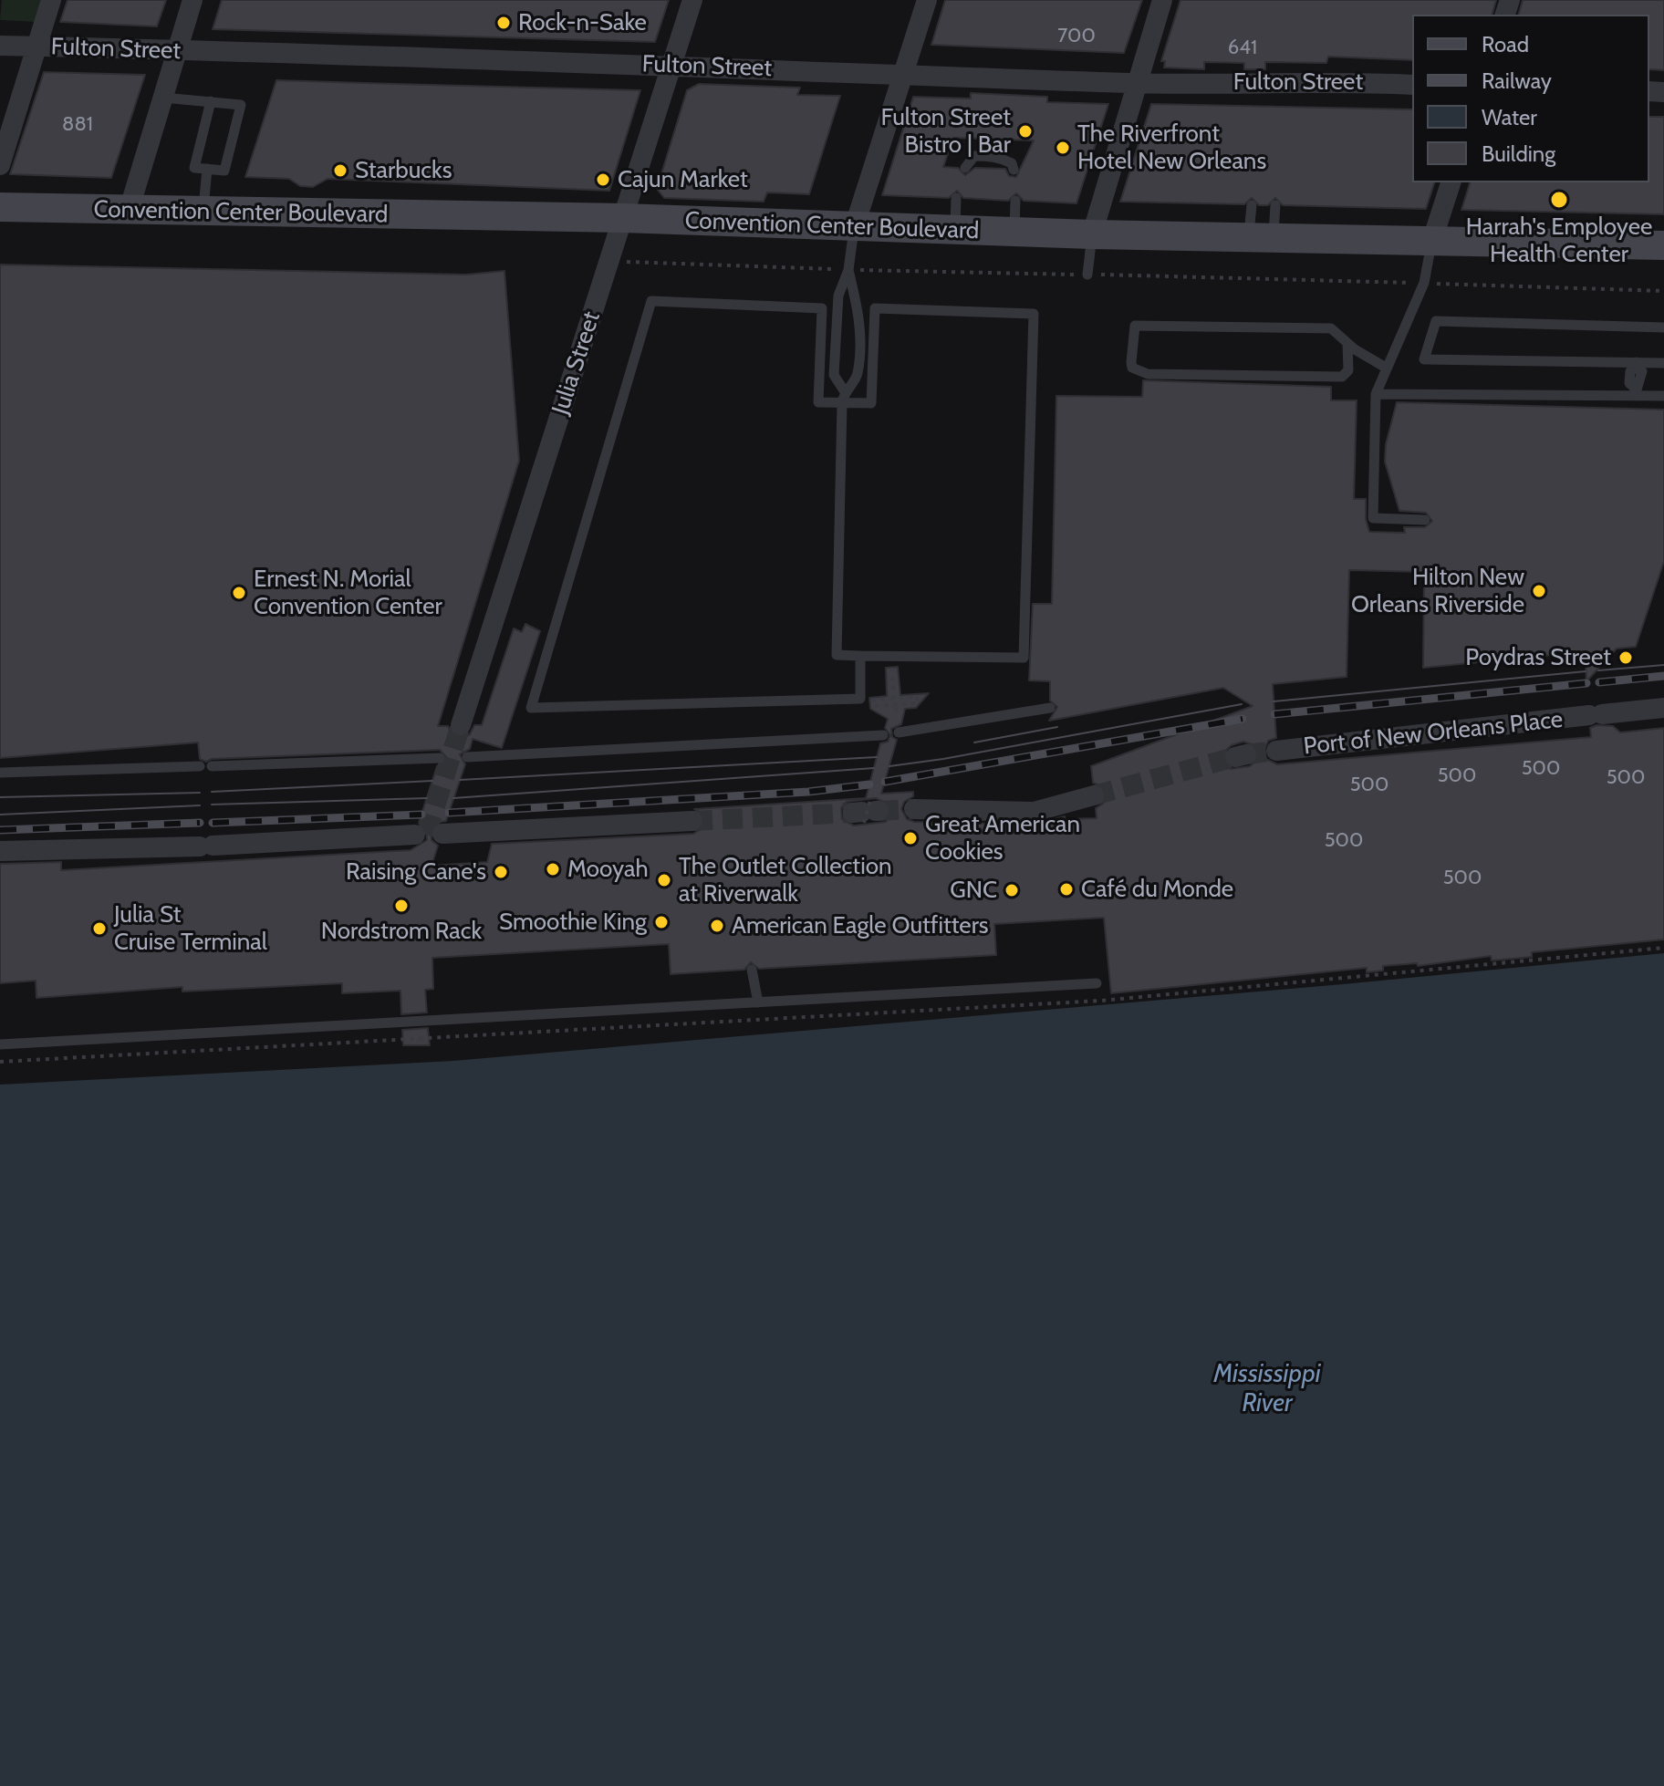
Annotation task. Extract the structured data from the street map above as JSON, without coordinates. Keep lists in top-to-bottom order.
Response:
{
  "streets": {
    "street": [
      "Fulton Street",
      "Convention Center Boulevard",
      "Julia Street",
      "Port of New Orleans Place"
    ]
  },
  "crossings": [
    ["Fulton Street", "Julia Street"],
    ["Convention Center Boulevard", "Julia Street"]
  ],
  "water": ["Mississippi River"],
  "places": [
    "Rock-n-Sake",
    "Fulton Street Bistro | Bar",
    "The Riverfront Hotel New Orleans",
    "Starbucks",
    "Cajun Market",
    "Harrah's Employee Health Center",
    "Hilton New Orleans Riverside",
    "Ernest N. Morial Convention Center",
    "Poydras Street",
    "Great American Cookies",
    "Mooyah",
    "Raising Cane's",
    "The Outlet Collection at Riverwalk",
    "Café du Monde",
    "GNC",
    "Nordstrom Rack",
    "Smoothie King",
    "American Eagle Outfitters",
    "Julia St Cruise Terminal"
  ],
  "house_numbers": [
    "700",
    "641",
    "881",
    "500",
    "500",
    "500",
    "500",
    "500",
    "500"
  ],
  "legend": [
    "Road",
    "Railway",
    "Water",
    "Building"
  ]
}
